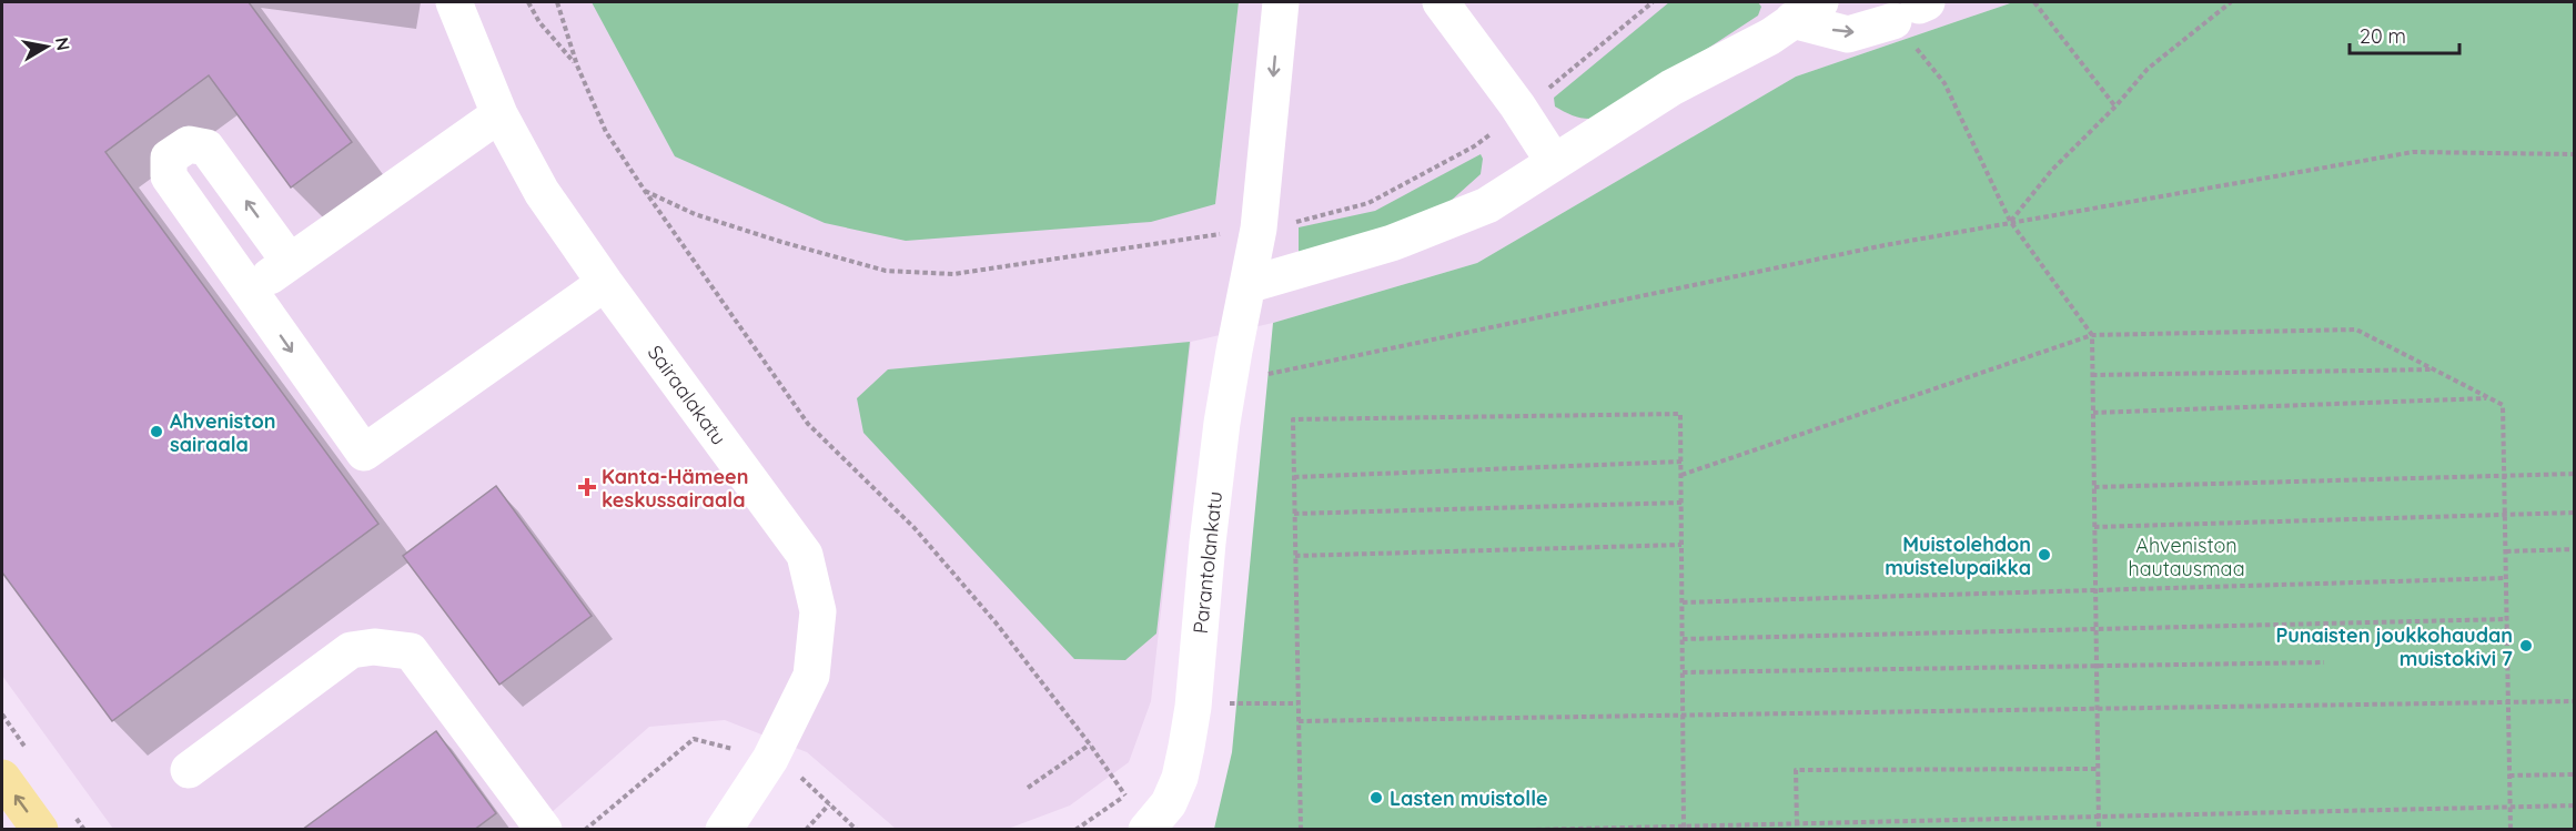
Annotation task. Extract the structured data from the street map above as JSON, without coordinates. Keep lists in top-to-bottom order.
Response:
{
  "streets": {
    "street": ["Sairaalakatu", "Parantolankatu"]
  },
  "parks": ["Ahveniston hautausmaa"],
  "places": {
    "other": [
      "Ahveniston sairaala",
      "Muistolehdon muistelupaikka",
      "Punaisten joukkohaudan muistokivi 7",
      "Lasten muistolle"
    ],
    "health": ["Kanta-Hämeen keskussairaala"]
  },
  "scale_bar": "20 m",
  "north": "right"
}
